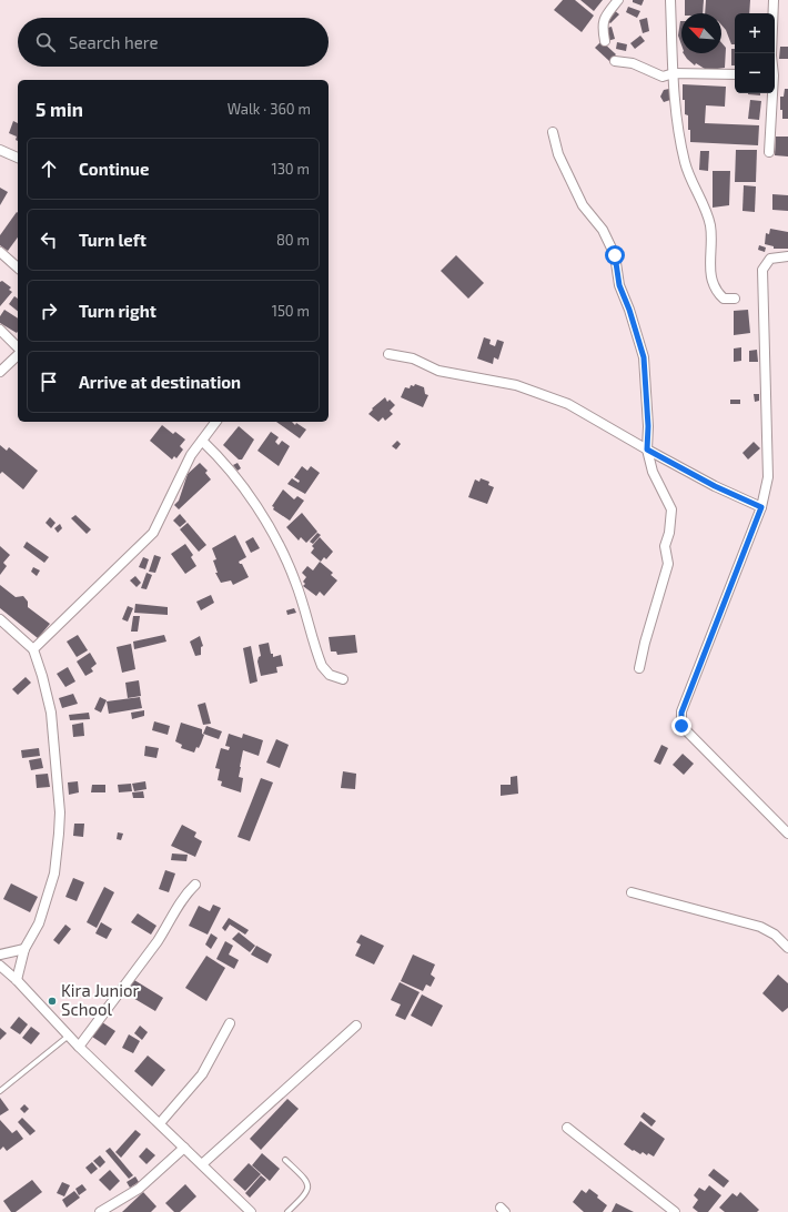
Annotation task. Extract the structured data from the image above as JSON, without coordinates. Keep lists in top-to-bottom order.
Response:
{
  "places": ["Kira Junior School"],
  "north": "top left",
  "page": {
    "map_buttons": ["+", "−"],
    "search": "Search here",
    "heading": ["5 min", "Walk · 360 m"],
    "list": [
      ["Continue", "130 m"],
      ["Turn left", "80 m"],
      ["Turn right", "150 m"],
      "Arrive at destination"
    ]
  }
}
